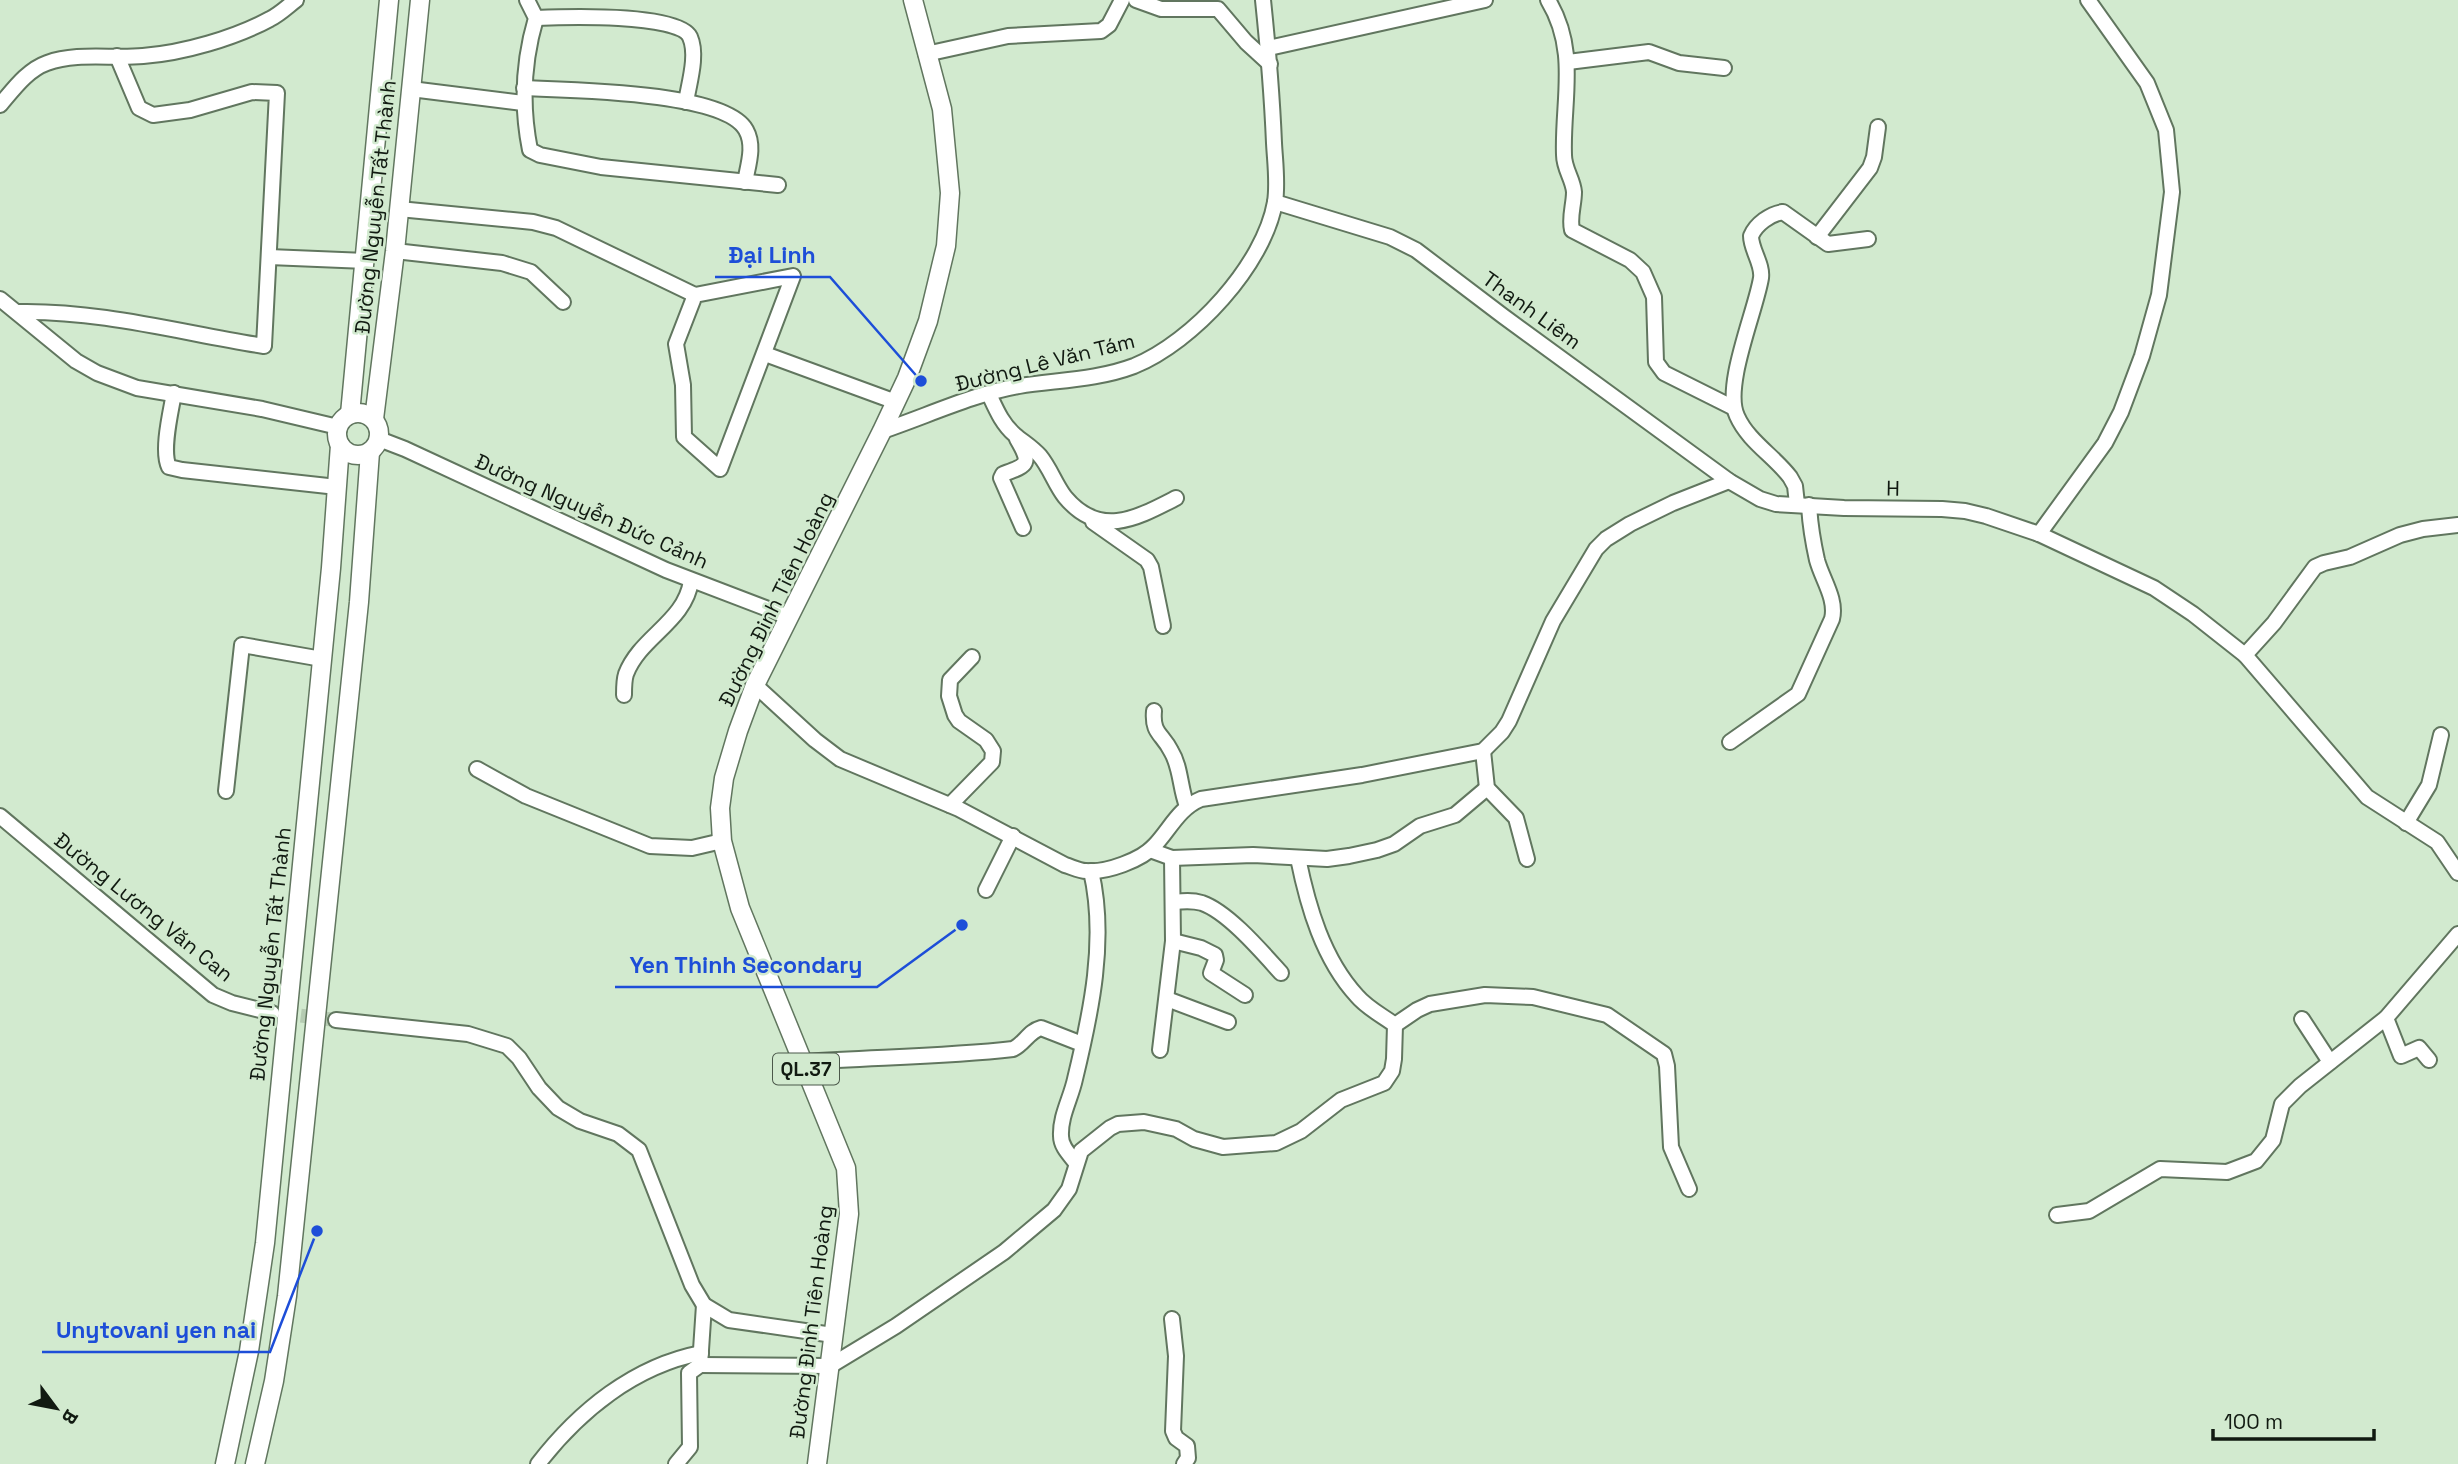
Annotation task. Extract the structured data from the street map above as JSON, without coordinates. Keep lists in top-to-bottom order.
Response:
{
  "streets": {
    "main road": ["Đường Nguyễn Tất Thành", "Đường Đinh Tiên Hoàng", "QL.37"],
    "street": [
      "Thanh Liêm",
      "Đường Lê Văn Tám",
      "H",
      "Đường Nguyễn Đức Cảnh",
      "Đường Lương Văn Can"
    ]
  },
  "crossings": [
    ["Đường Nguyễn Tất Thành", "Đường Nguyễn Đức Cảnh"],
    ["Thanh Liêm", "Đường Lê Văn Tám"],
    ["Thanh Liêm", "H"],
    ["Đường Lê Văn Tám", "Đường Đinh Tiên Hoàng"],
    ["Đường Nguyễn Đức Cảnh", "Đường Đinh Tiên Hoàng"]
  ],
  "places": ["Đại Linh", "Yen Thinh Secondary", "Unytovani yen nai"],
  "scale_bar": "100 m",
  "north": "bottom right"
}
